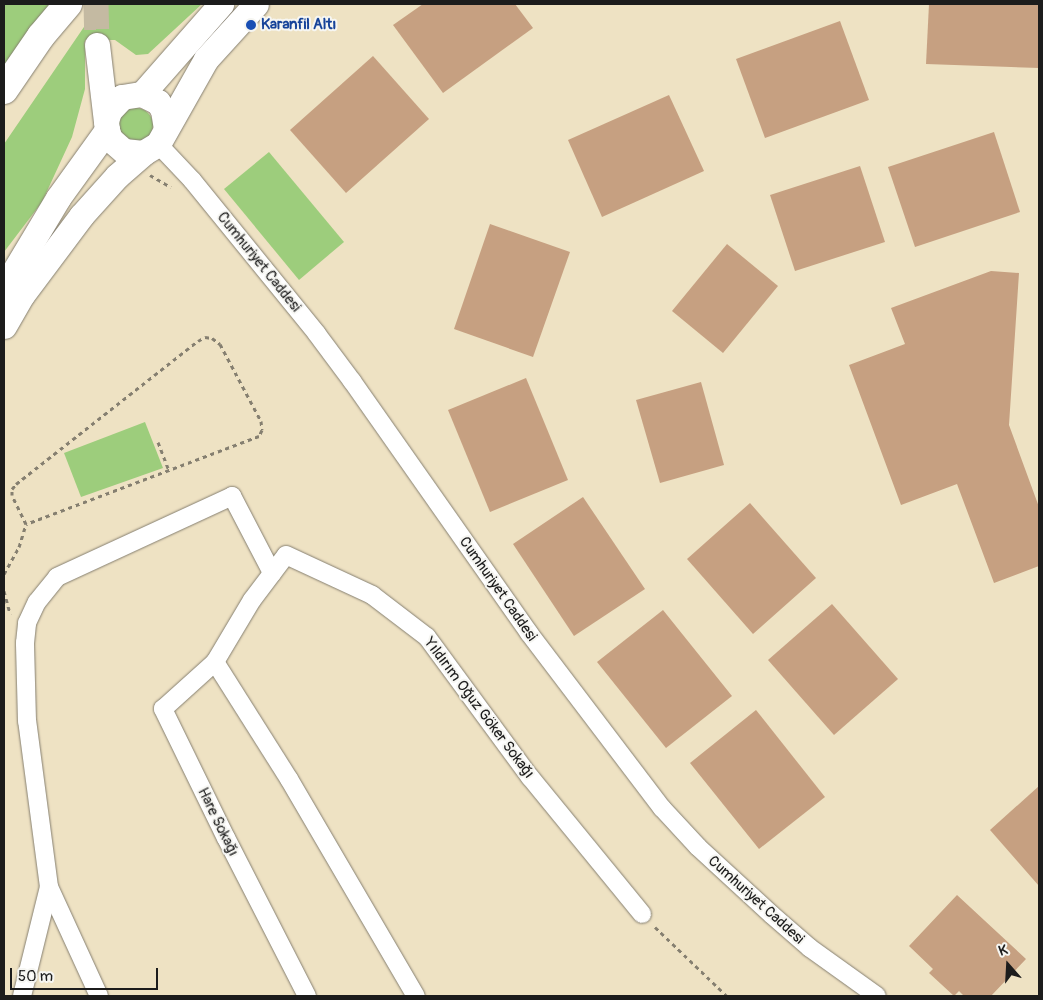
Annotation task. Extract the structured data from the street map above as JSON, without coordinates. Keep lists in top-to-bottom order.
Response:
{
  "streets": {
    "street": ["Cumhuriyet Caddesi", "Yıldırım Oğuz Göker Sokağı", "Hare Sokağı"]
  },
  "crossings": [
    ["Yıldırım Oğuz Göker Sokağı", "Hare Sokağı"]
  ],
  "places": ["Karanfil Altı"],
  "scale_bar": "50 m",
  "north": "top"
}
